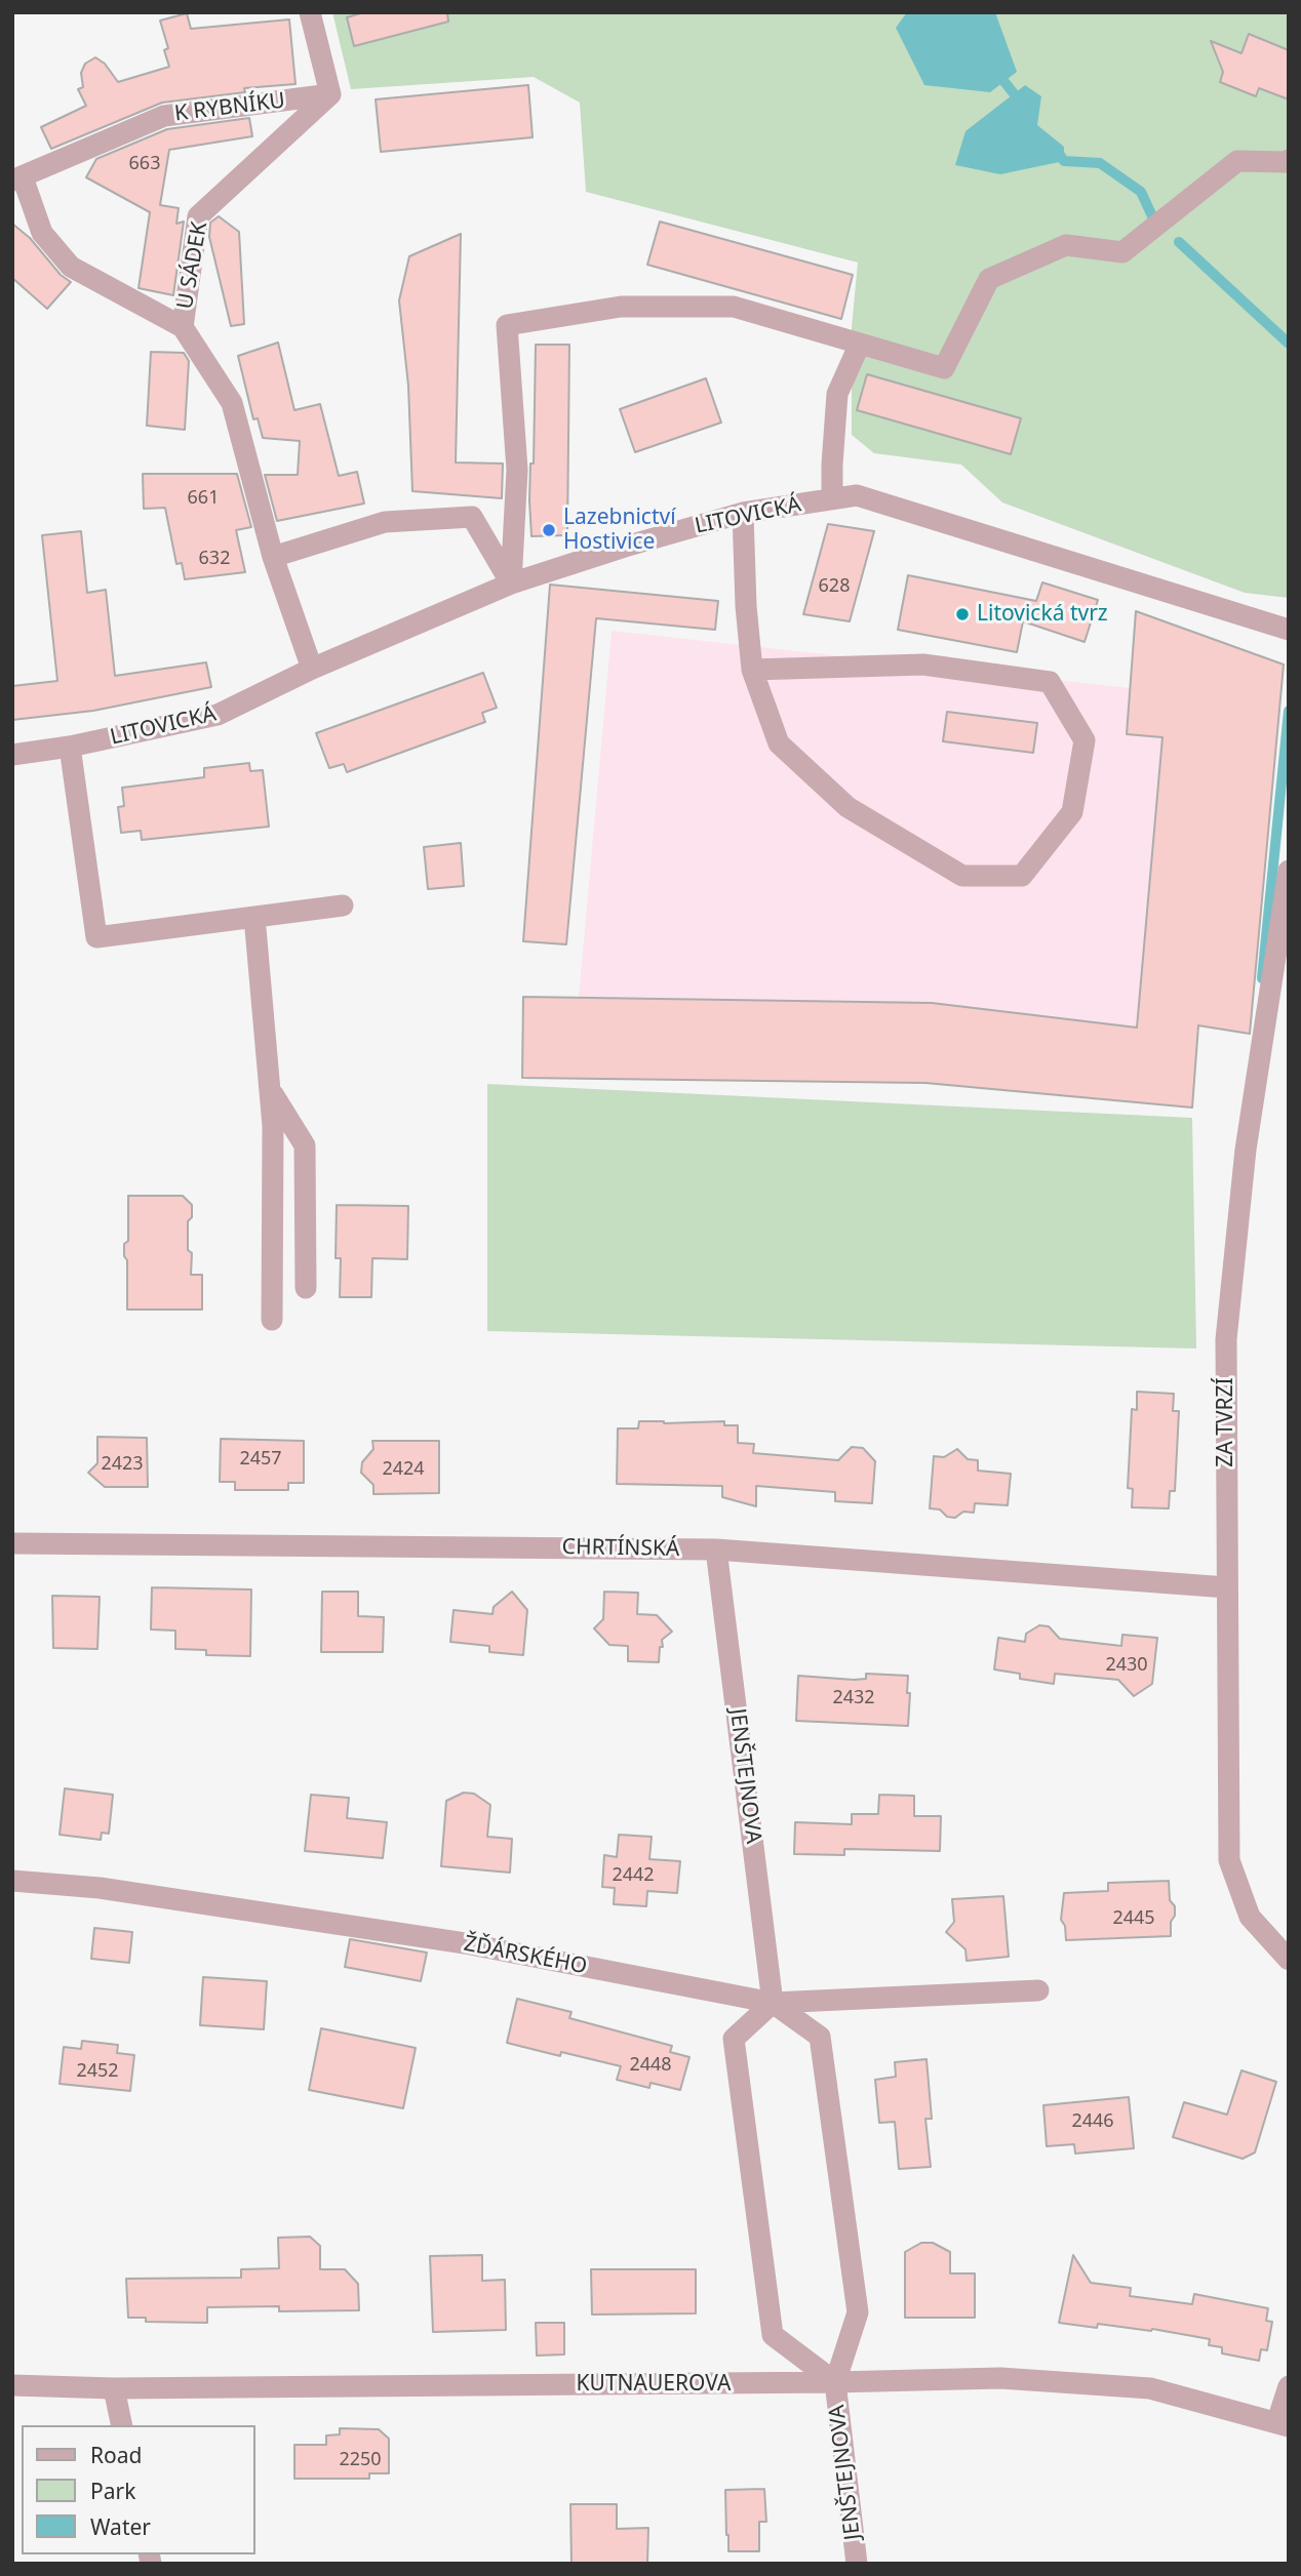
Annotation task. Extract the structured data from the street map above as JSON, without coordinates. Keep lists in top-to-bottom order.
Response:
{
  "streets": {
    "street": [
      "K RYBNÍKU",
      "U SÁDEK",
      "LITOVICKÁ",
      "ZA TVRZÍ",
      "CHRTÍNSKÁ",
      "JENŠTEJNOVA",
      "ŽĎÁRSKÉHO",
      "KUTNAUEROVA"
    ]
  },
  "crossings": [
    ["K RYBNÍKU", "U SÁDEK"],
    ["U SÁDEK", "LITOVICKÁ"],
    ["ZA TVRZÍ", "CHRTÍNSKÁ"],
    ["CHRTÍNSKÁ", "JENŠTEJNOVA"],
    ["JENŠTEJNOVA", "ŽĎÁRSKÉHO"],
    ["JENŠTEJNOVA", "KUTNAUEROVA"]
  ],
  "places": ["Lazebnictví Hostivice", "Litovická tvrz"],
  "house_numbers": [
    "663",
    "661",
    "632",
    "628",
    "2457",
    "2423",
    "2424",
    "2430",
    "2432",
    "2442",
    "2445",
    "2448",
    "2452",
    "2446",
    "2250"
  ],
  "legend": ["Road", "Park", "Water"]
}
